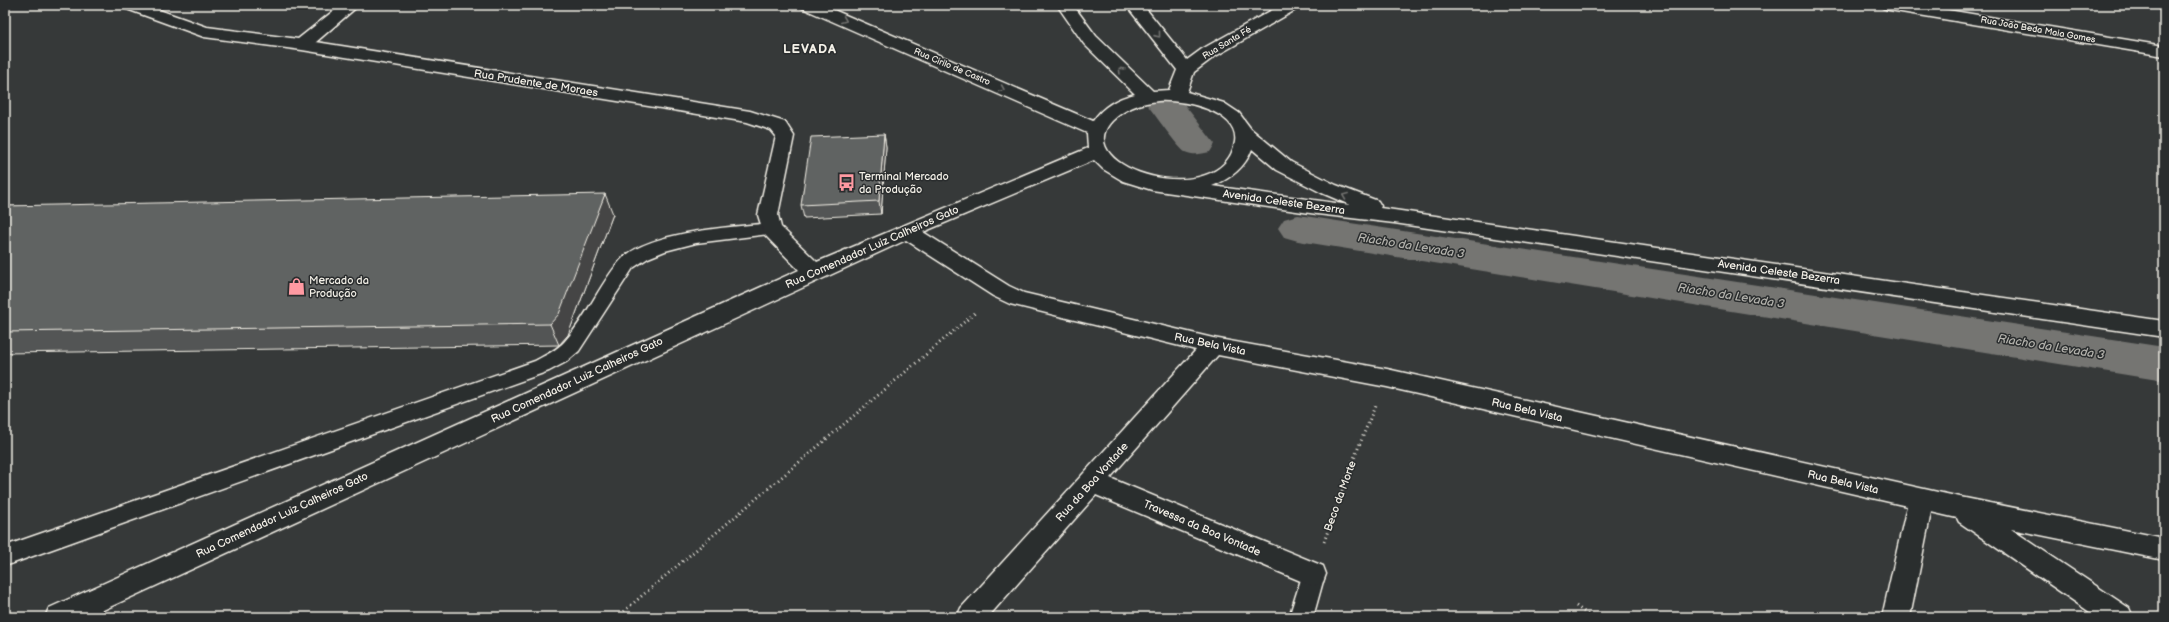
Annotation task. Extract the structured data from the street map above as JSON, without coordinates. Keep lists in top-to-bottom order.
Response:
{
  "streets": {
    "street": [
      "Rua João Beda Maia Gomes",
      "Rua Santa Fé",
      "Rua Cirilo de Castro",
      "Rua Prudente de Moraes",
      "Avenida Celeste Bezerra",
      "Rua Comendador Luiz Calheiros Gato",
      "Rua Bela Vista",
      "Rua da Boa Vontade",
      "Travessa da Boa Vontade"
    ],
    "path": ["Beco da Morte"]
  },
  "crossings": [
    ["Rua Cirilo de Castro", "Avenida Celeste Bezerra"],
    ["Rua Cirilo de Castro", "Rua Comendador Luiz Calheiros Gato"],
    ["Avenida Celeste Bezerra", "Rua Comendador Luiz Calheiros Gato"],
    ["Rua Comendador Luiz Calheiros Gato", "Rua Bela Vista"],
    ["Rua Bela Vista", "Rua da Boa Vontade"],
    ["Rua Bela Vista", "Beco da Morte"],
    ["Rua da Boa Vontade", "Travessa da Boa Vontade"],
    ["Beco da Morte", "Travessa da Boa Vontade"]
  ],
  "one_way": ["Rua Cirilo de Castro"],
  "districts": ["LEVADA"],
  "water": ["Riacho da Levada 3"],
  "places": {
    "bus stop": ["Terminal Mercado da Produção"],
    "shop": ["Mercado da Produção"]
  }
}
